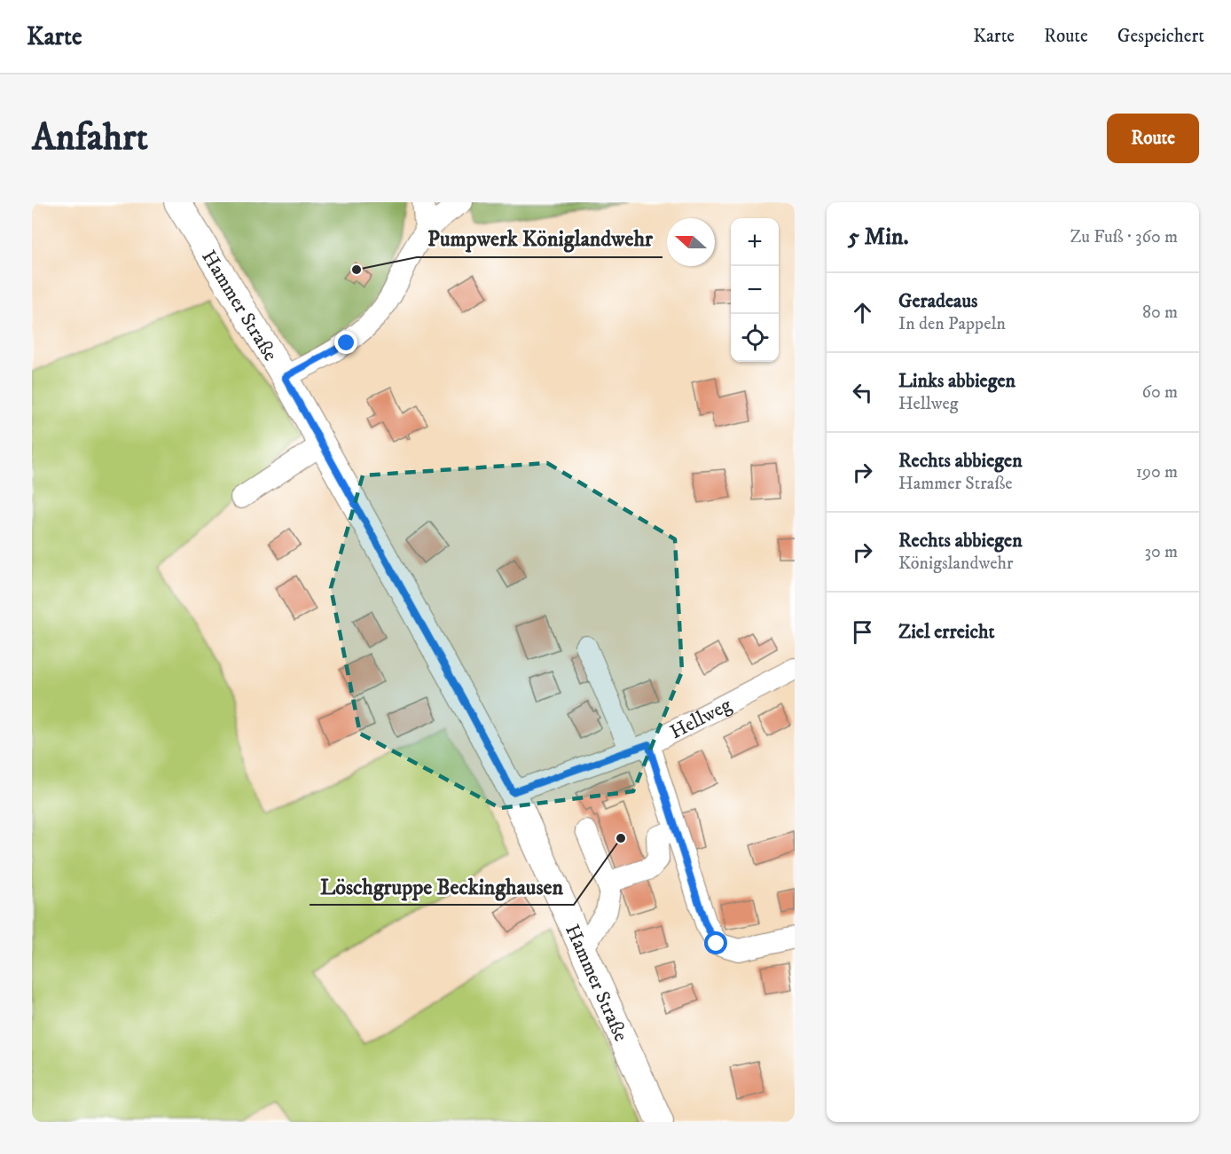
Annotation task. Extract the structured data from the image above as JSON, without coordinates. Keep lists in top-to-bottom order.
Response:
{
  "streets": {
    "main road": ["Hammer Straße"],
    "street": ["Hellweg"]
  },
  "crossings": [
    ["Hammer Straße", "Hellweg"]
  ],
  "places": ["Pumpwerk Königlandwehr", "Löschgruppe Beckinghausen"],
  "north": "left",
  "page": {
    "header": "Karte",
    "nav": ["Karte", "Route", "Gespeichert"],
    "buttons": "Route",
    "title": "Anfahrt",
    "heading": ["5 Min.", "Zu Fuß · 360 m"],
    "map_buttons": ["+", "−"],
    "list": [
      ["Geradeaus", "In den Pappeln", "80 m"],
      ["Links abbiegen", "Hellweg", "60 m"],
      ["Rechts abbiegen", "Hammer Straße", "190 m"],
      ["Rechts abbiegen", "Königslandwehr", "30 m"],
      "Ziel erreicht"
    ]
  }
}
